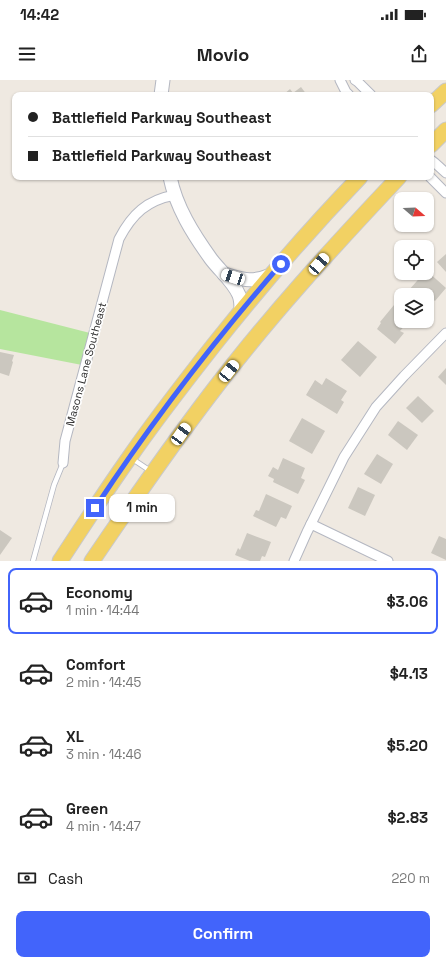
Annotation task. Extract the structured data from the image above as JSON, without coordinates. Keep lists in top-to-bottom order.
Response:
{
  "streets": {
    "street": ["Masons Lane Southeast"]
  },
  "north": "right",
  "page": {
    "status": "14:42",
    "header": "Movio",
    "banner": ["Battlefield Parkway Southeast", "Battlefield Parkway Southeast"],
    "bubble": "1 min",
    "list": [
      {
        "name": "Economy",
        "note": "1 min · 14:44",
        "value": "$3.06"
      },
      {
        "name": "Comfort",
        "note": "2 min · 14:45",
        "value": "$4.13"
      },
      {
        "name": "XL",
        "note": "3 min · 14:46",
        "value": "$5.20"
      },
      {
        "name": "Green",
        "note": "4 min · 14:47",
        "value": "$2.83"
      }
    ],
    "pay": ["Cash", "220 m"],
    "buttons": "Confirm"
  }
}
